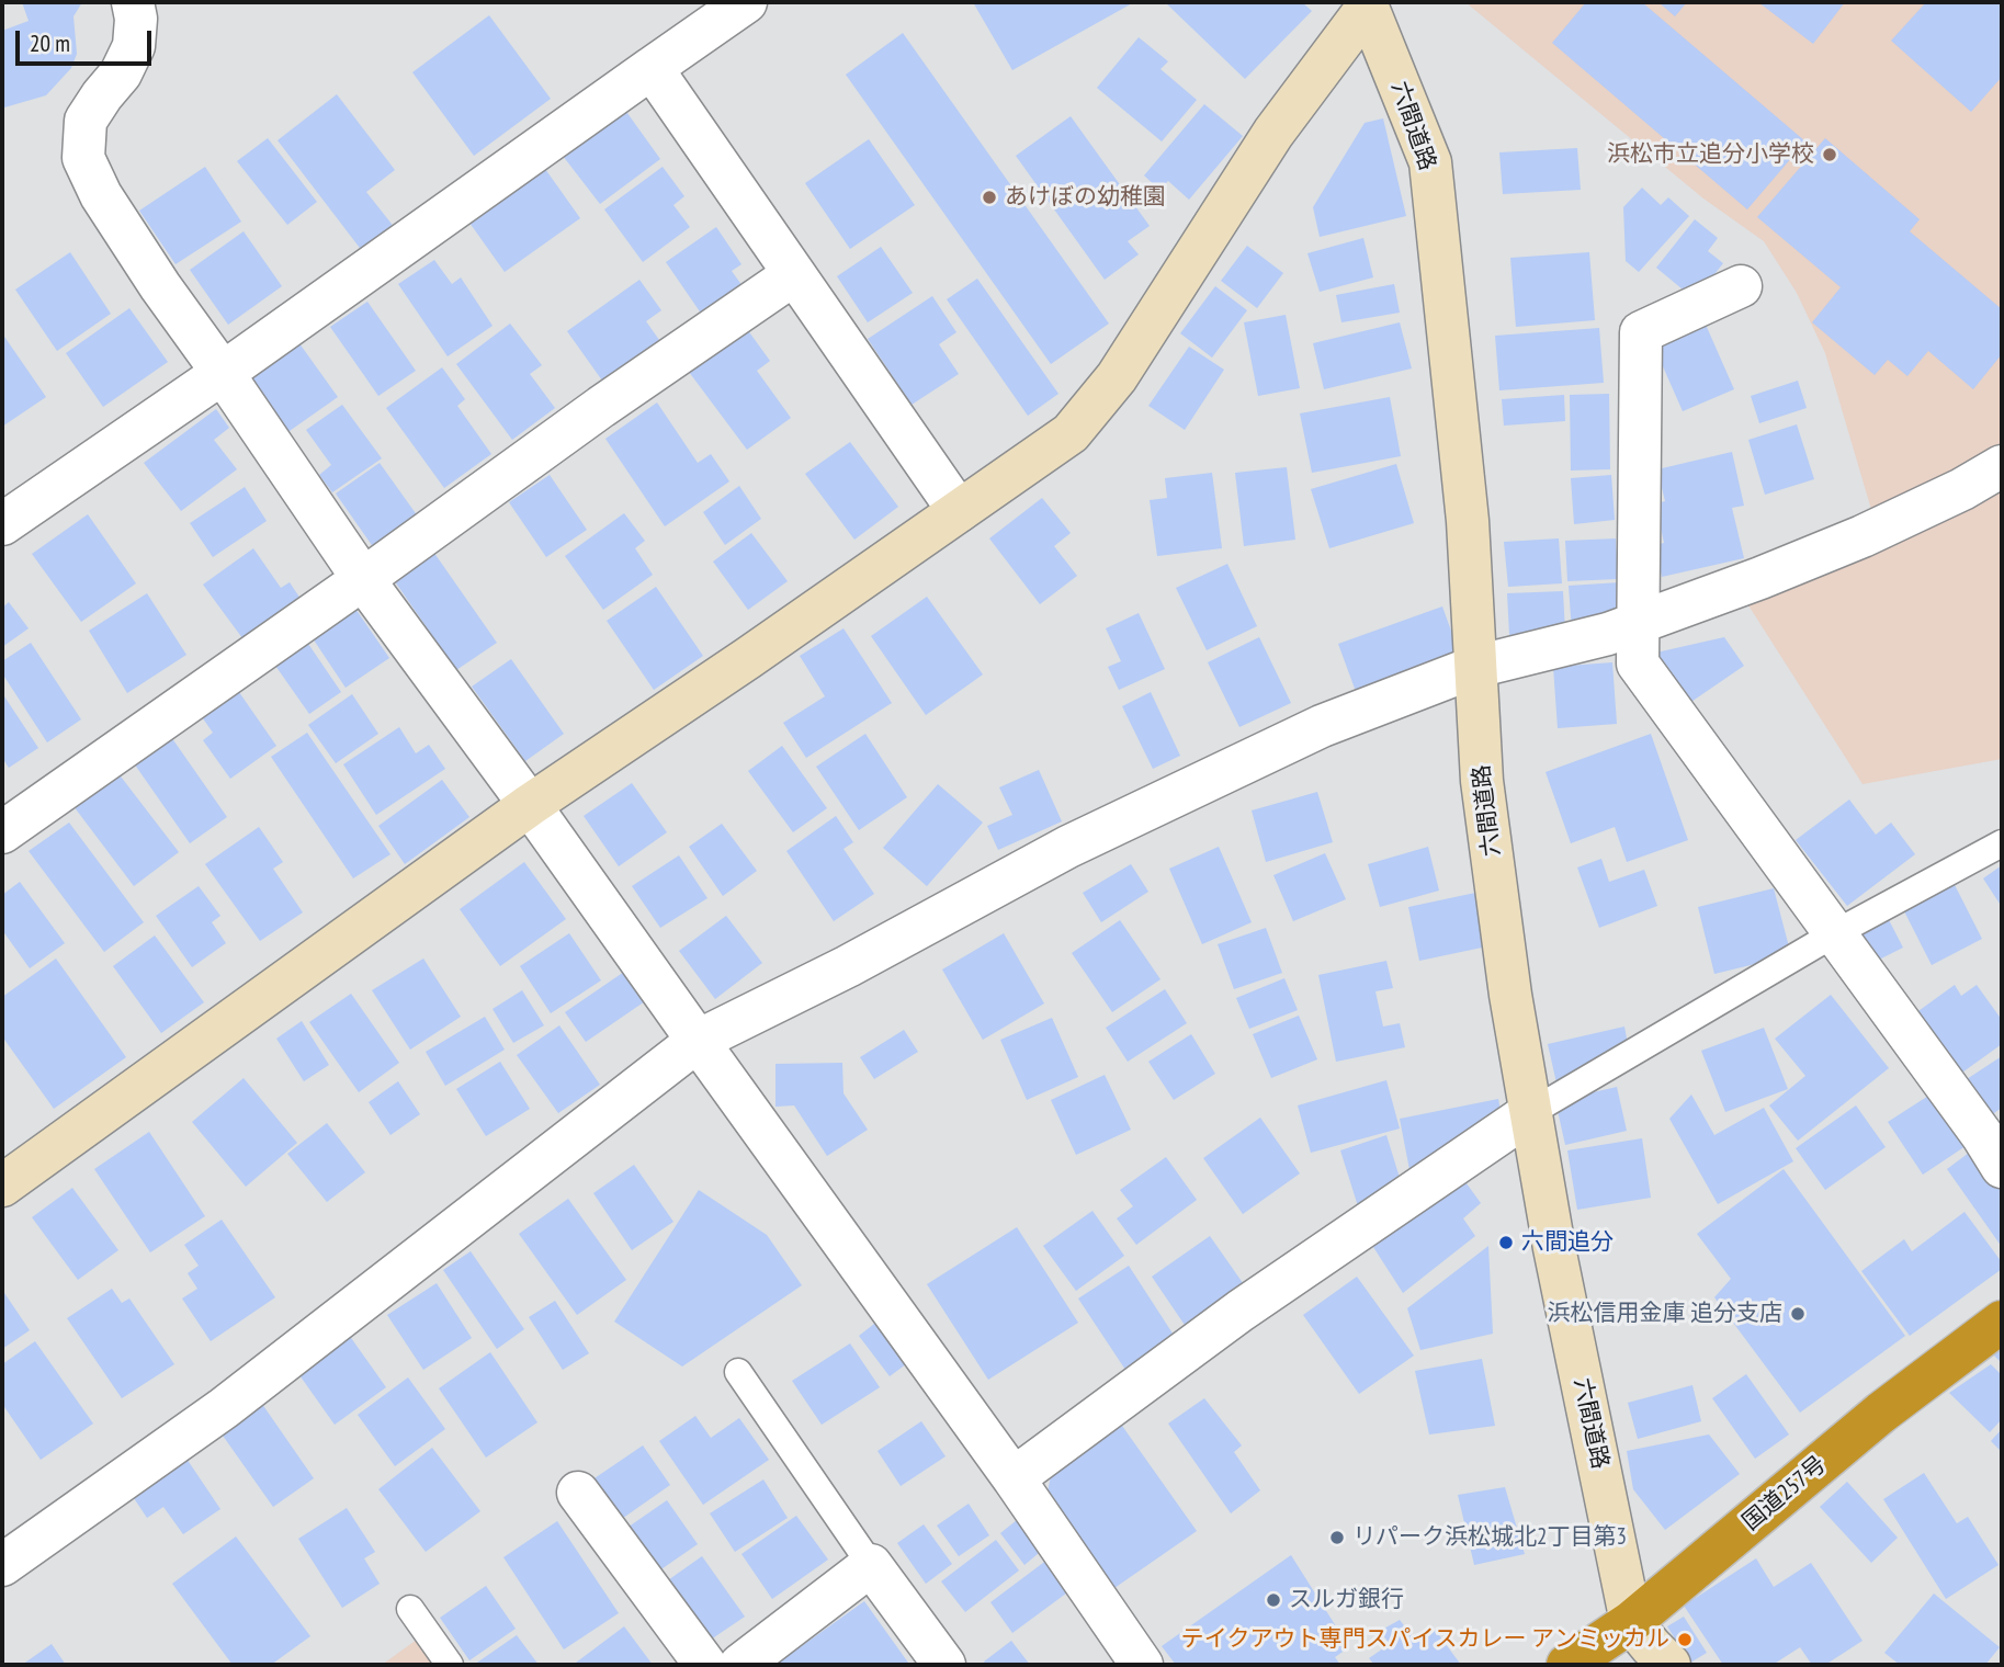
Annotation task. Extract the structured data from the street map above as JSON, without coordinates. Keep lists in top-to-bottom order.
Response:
{
  "streets": {
    "highway": ["国道257号"],
    "street": ["六間道路"]
  },
  "crossings": [
    ["六間道路", "国道257号"]
  ],
  "places": [
    "浜松市立追分小学校",
    "あけぼの幼稚園",
    "六間追分",
    "浜松信用金庫 追分支店",
    "リパーク浜松城北2丁目第3",
    "スルガ銀行",
    "テイクアウト専門スパイスカレー アンミッカル"
  ],
  "scale_bar": "20 m"
}
